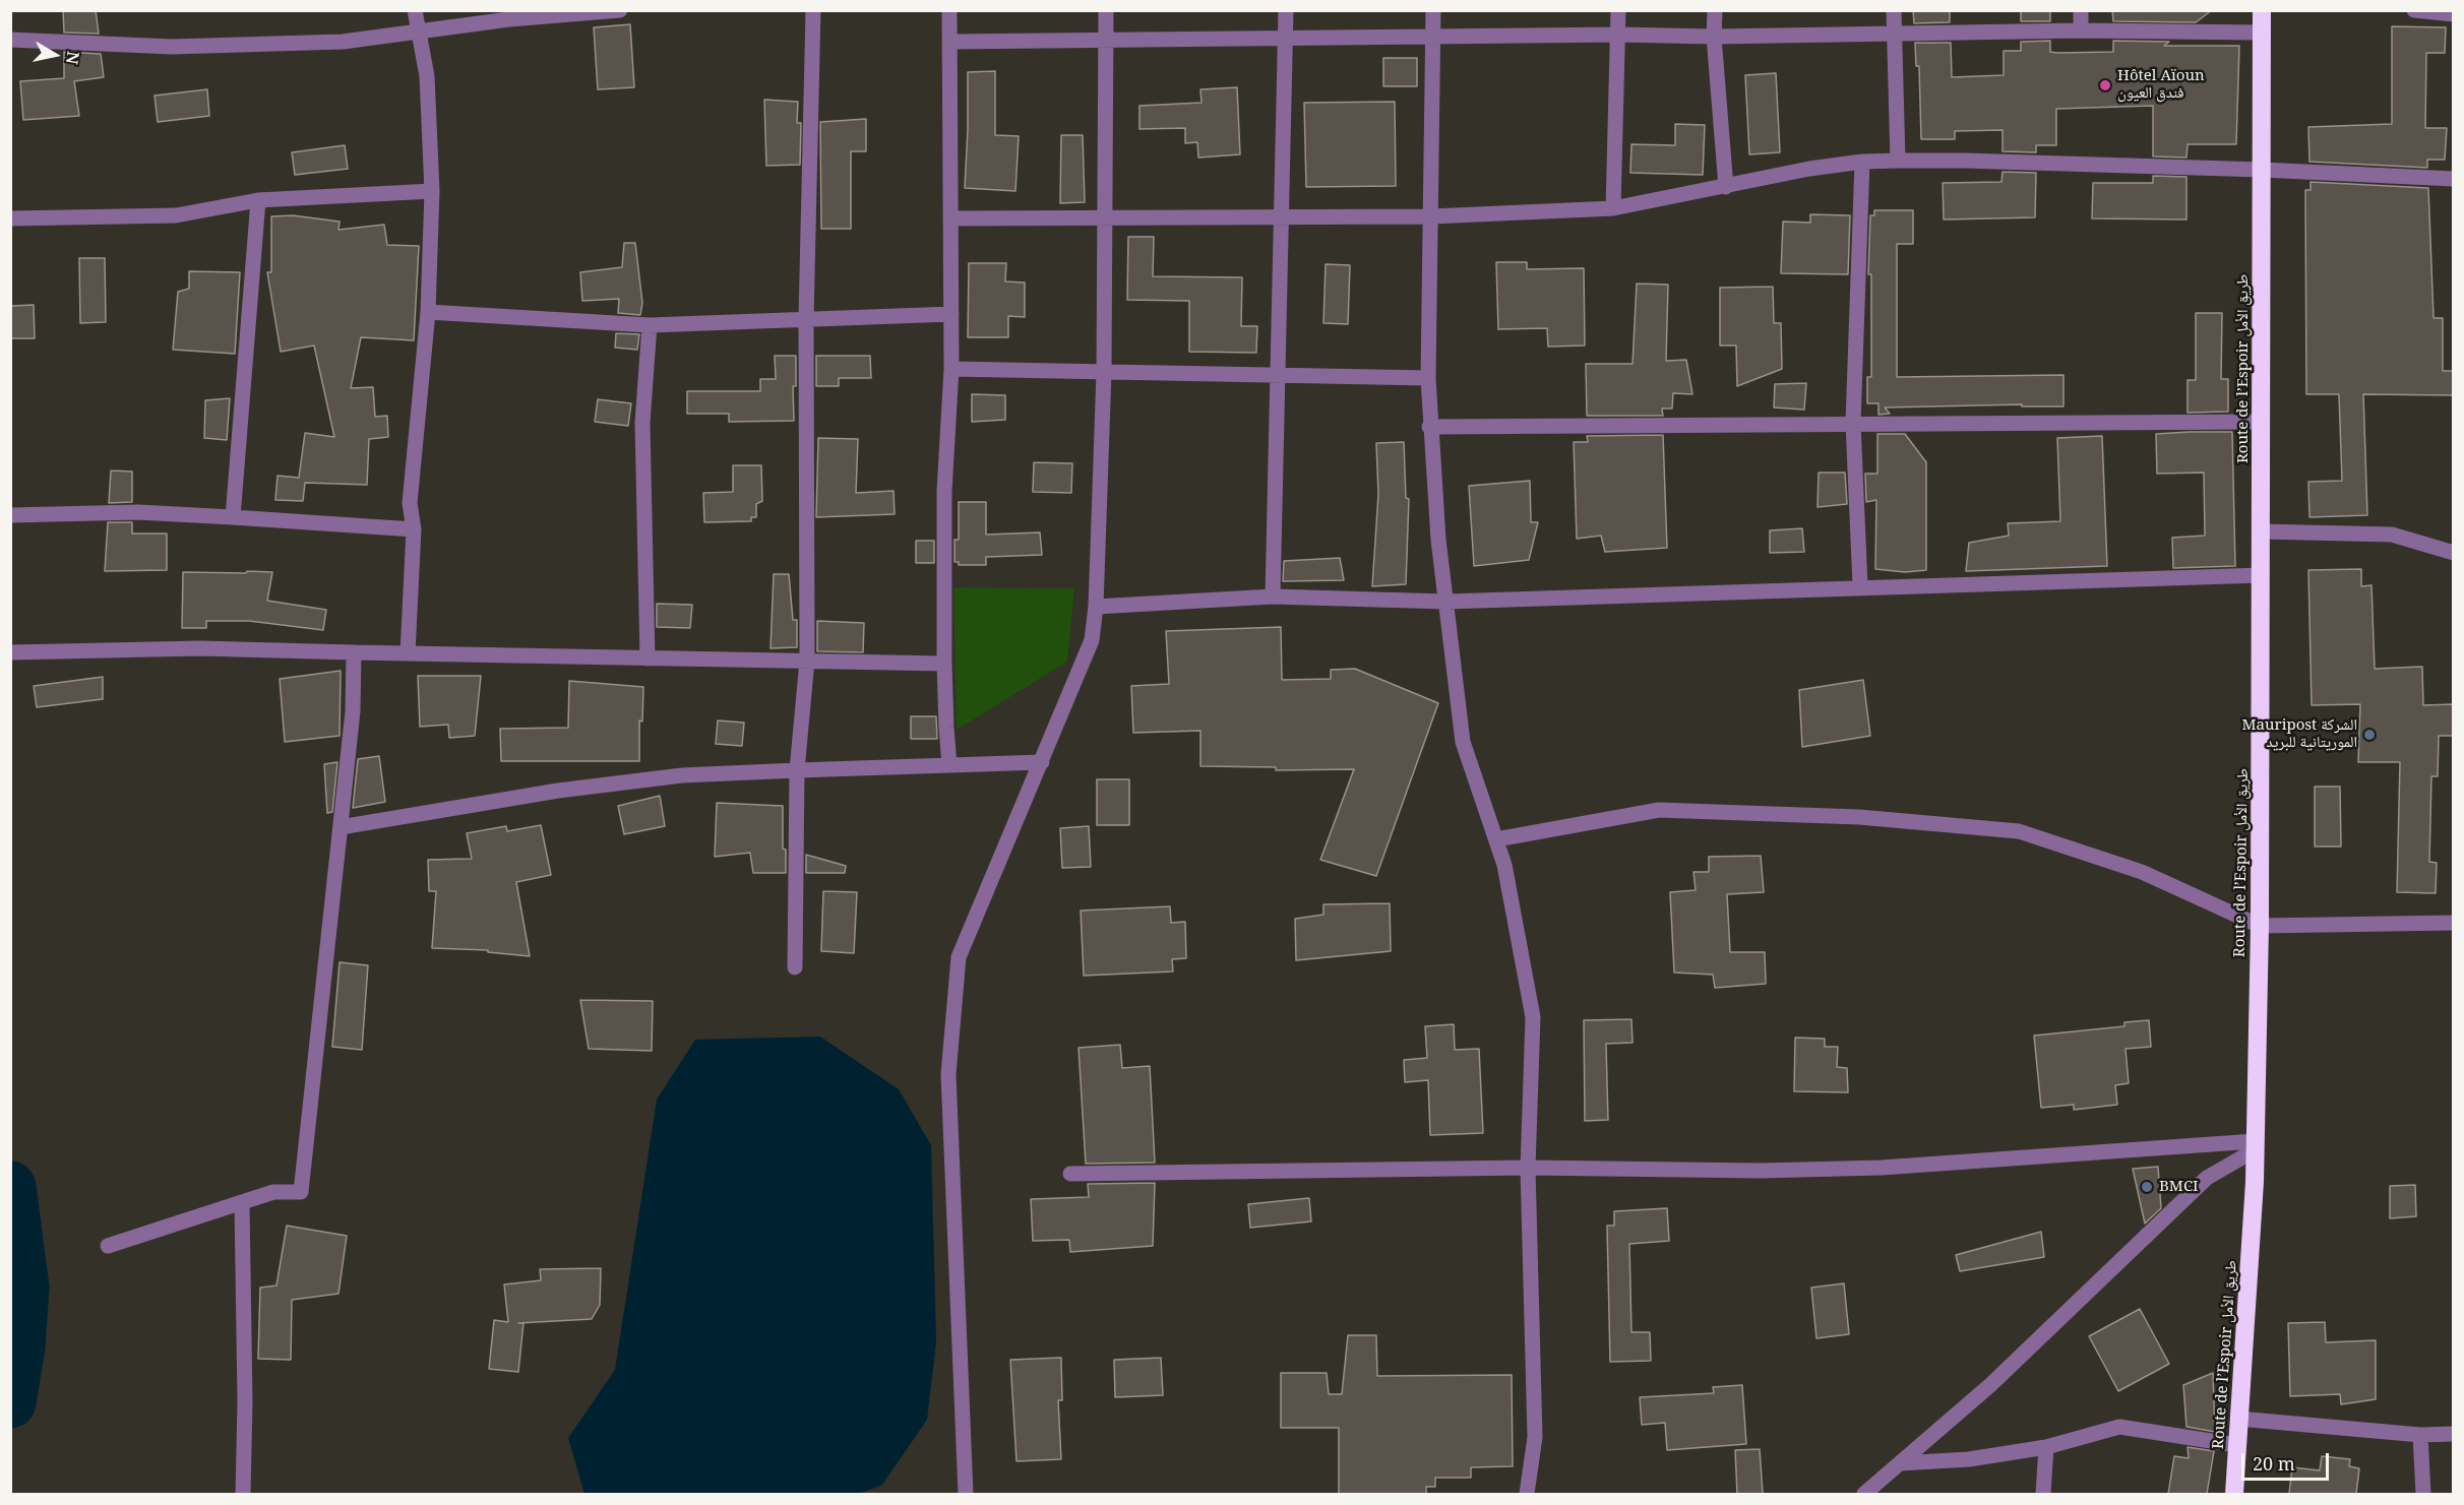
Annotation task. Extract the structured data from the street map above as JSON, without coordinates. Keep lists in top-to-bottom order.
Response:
{
  "streets": {
    "highway": ["Route de l’Espoir طريق الأمل"]
  },
  "places": ["Hôtel Aïoun فندق العيون", "Mauripost الشركة الموريتانية للبريد", "BMCI"],
  "scale_bar": "20 m",
  "north": "right"
}
